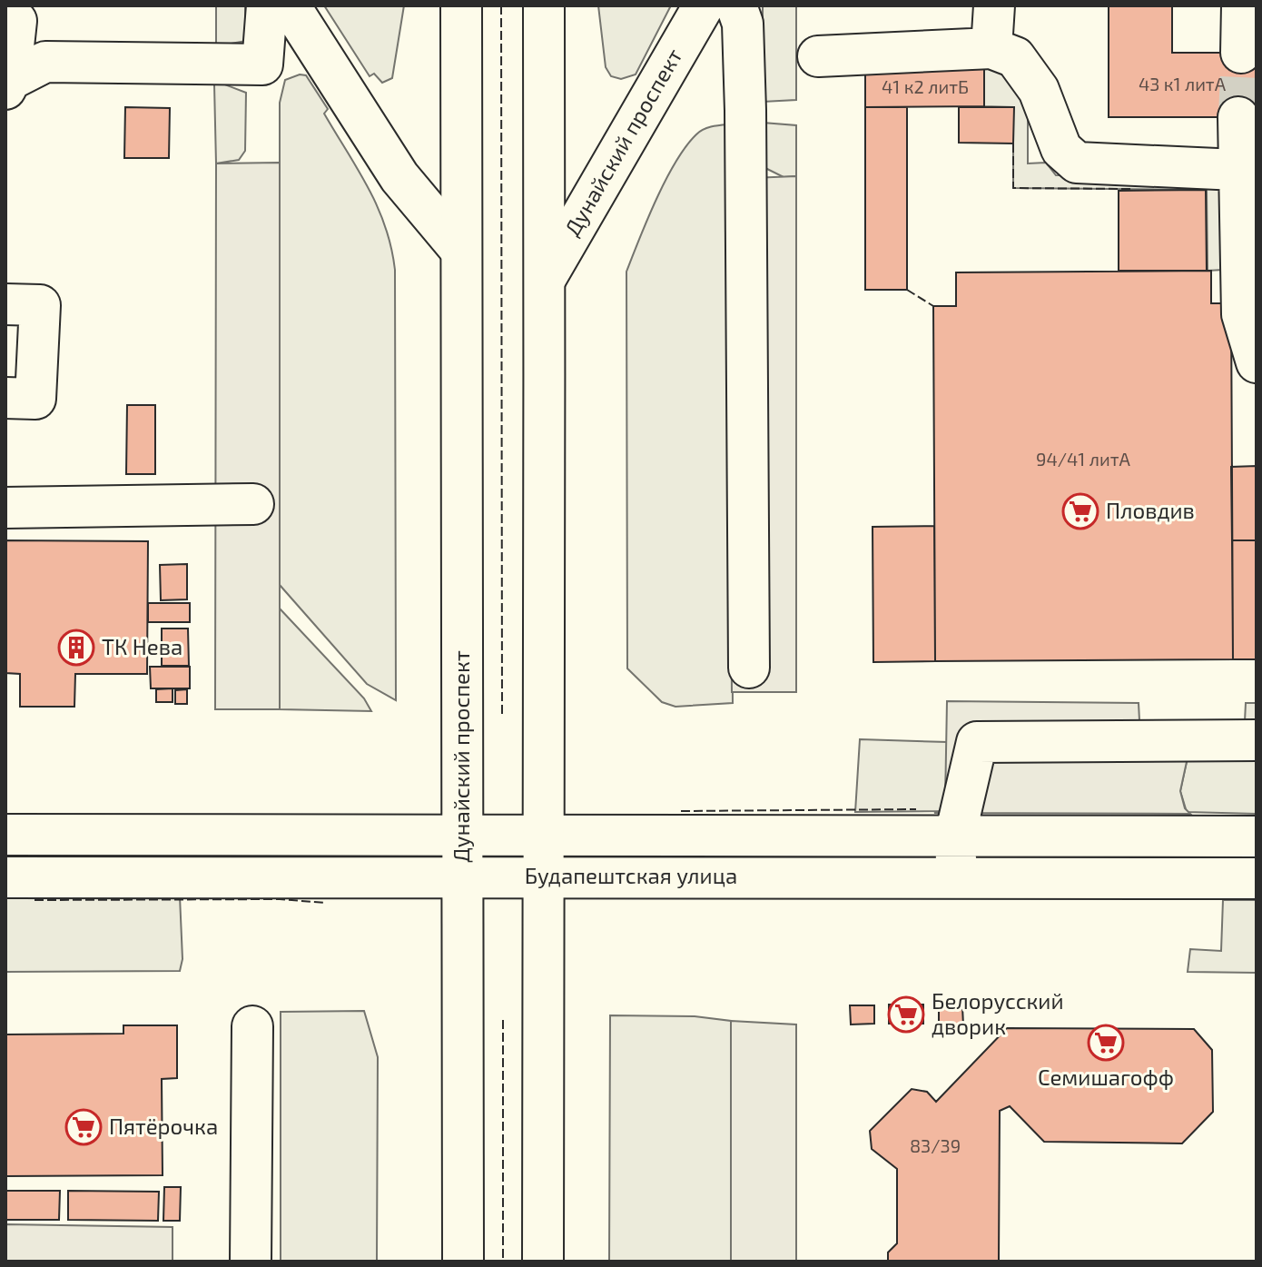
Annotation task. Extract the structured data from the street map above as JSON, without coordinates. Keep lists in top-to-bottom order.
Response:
{
  "streets": {
    "street": ["Дунайский проспект", "Будапештская улица"]
  },
  "crossings": [
    ["Дунайский проспект", "Будапештская улица"]
  ],
  "places": {
    "supermarket": [
      "Пловдив",
      "Белорусский дворик",
      "Семишагофф",
      "Пятёрочка"
    ],
    "building": ["ТК Нева"]
  },
  "house_numbers": [
    "43 к1 литА",
    "41 к2 литБ",
    "94/41 литА",
    "83/39"
  ]
}
